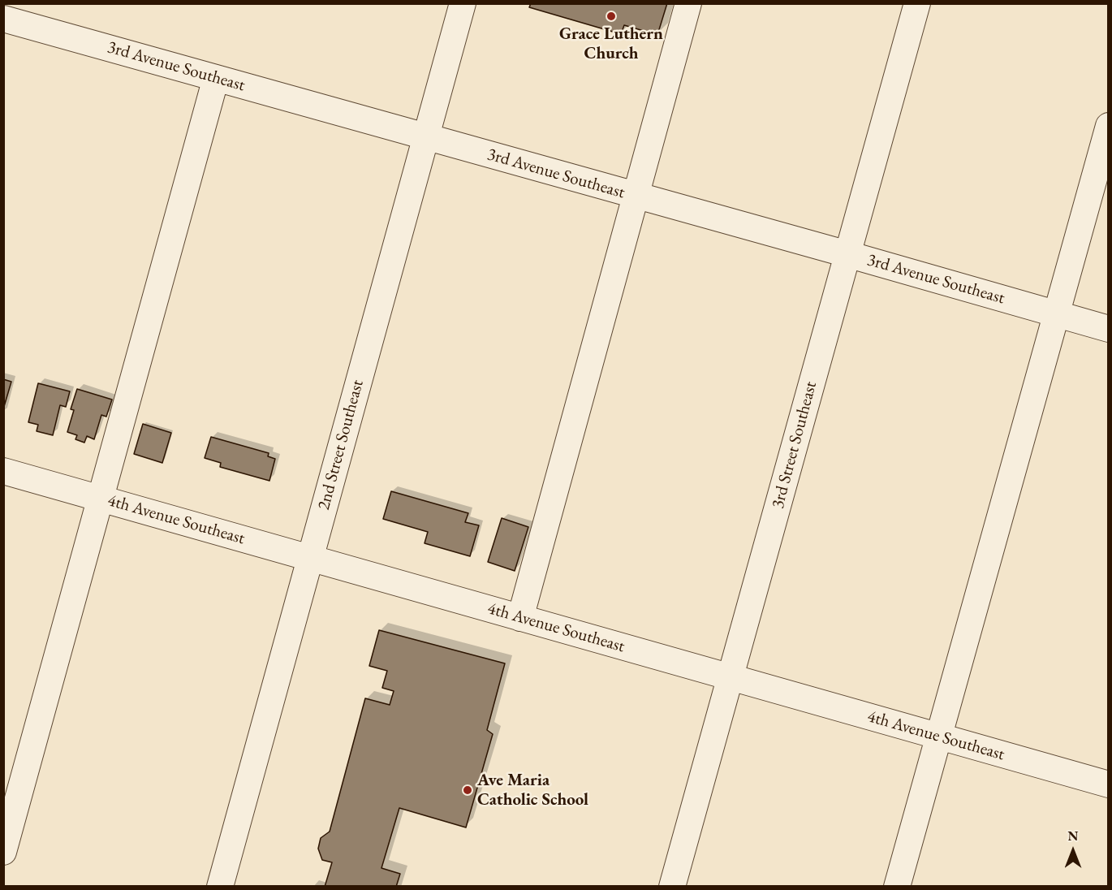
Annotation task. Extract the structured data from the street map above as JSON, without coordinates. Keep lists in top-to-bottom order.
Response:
{
  "streets": {
    "street": [
      "3rd Avenue Southeast",
      "2nd Street Southeast",
      "3rd Street Southeast",
      "4th Avenue Southeast"
    ]
  },
  "crossings": [
    ["3rd Avenue Southeast", "2nd Street Southeast"],
    ["3rd Avenue Southeast", "3rd Street Southeast"],
    ["2nd Street Southeast", "4th Avenue Southeast"],
    ["3rd Street Southeast", "4th Avenue Southeast"]
  ],
  "places": ["Grace Luthern Church", "Ave Maria Catholic School"],
  "north": "top"
}
